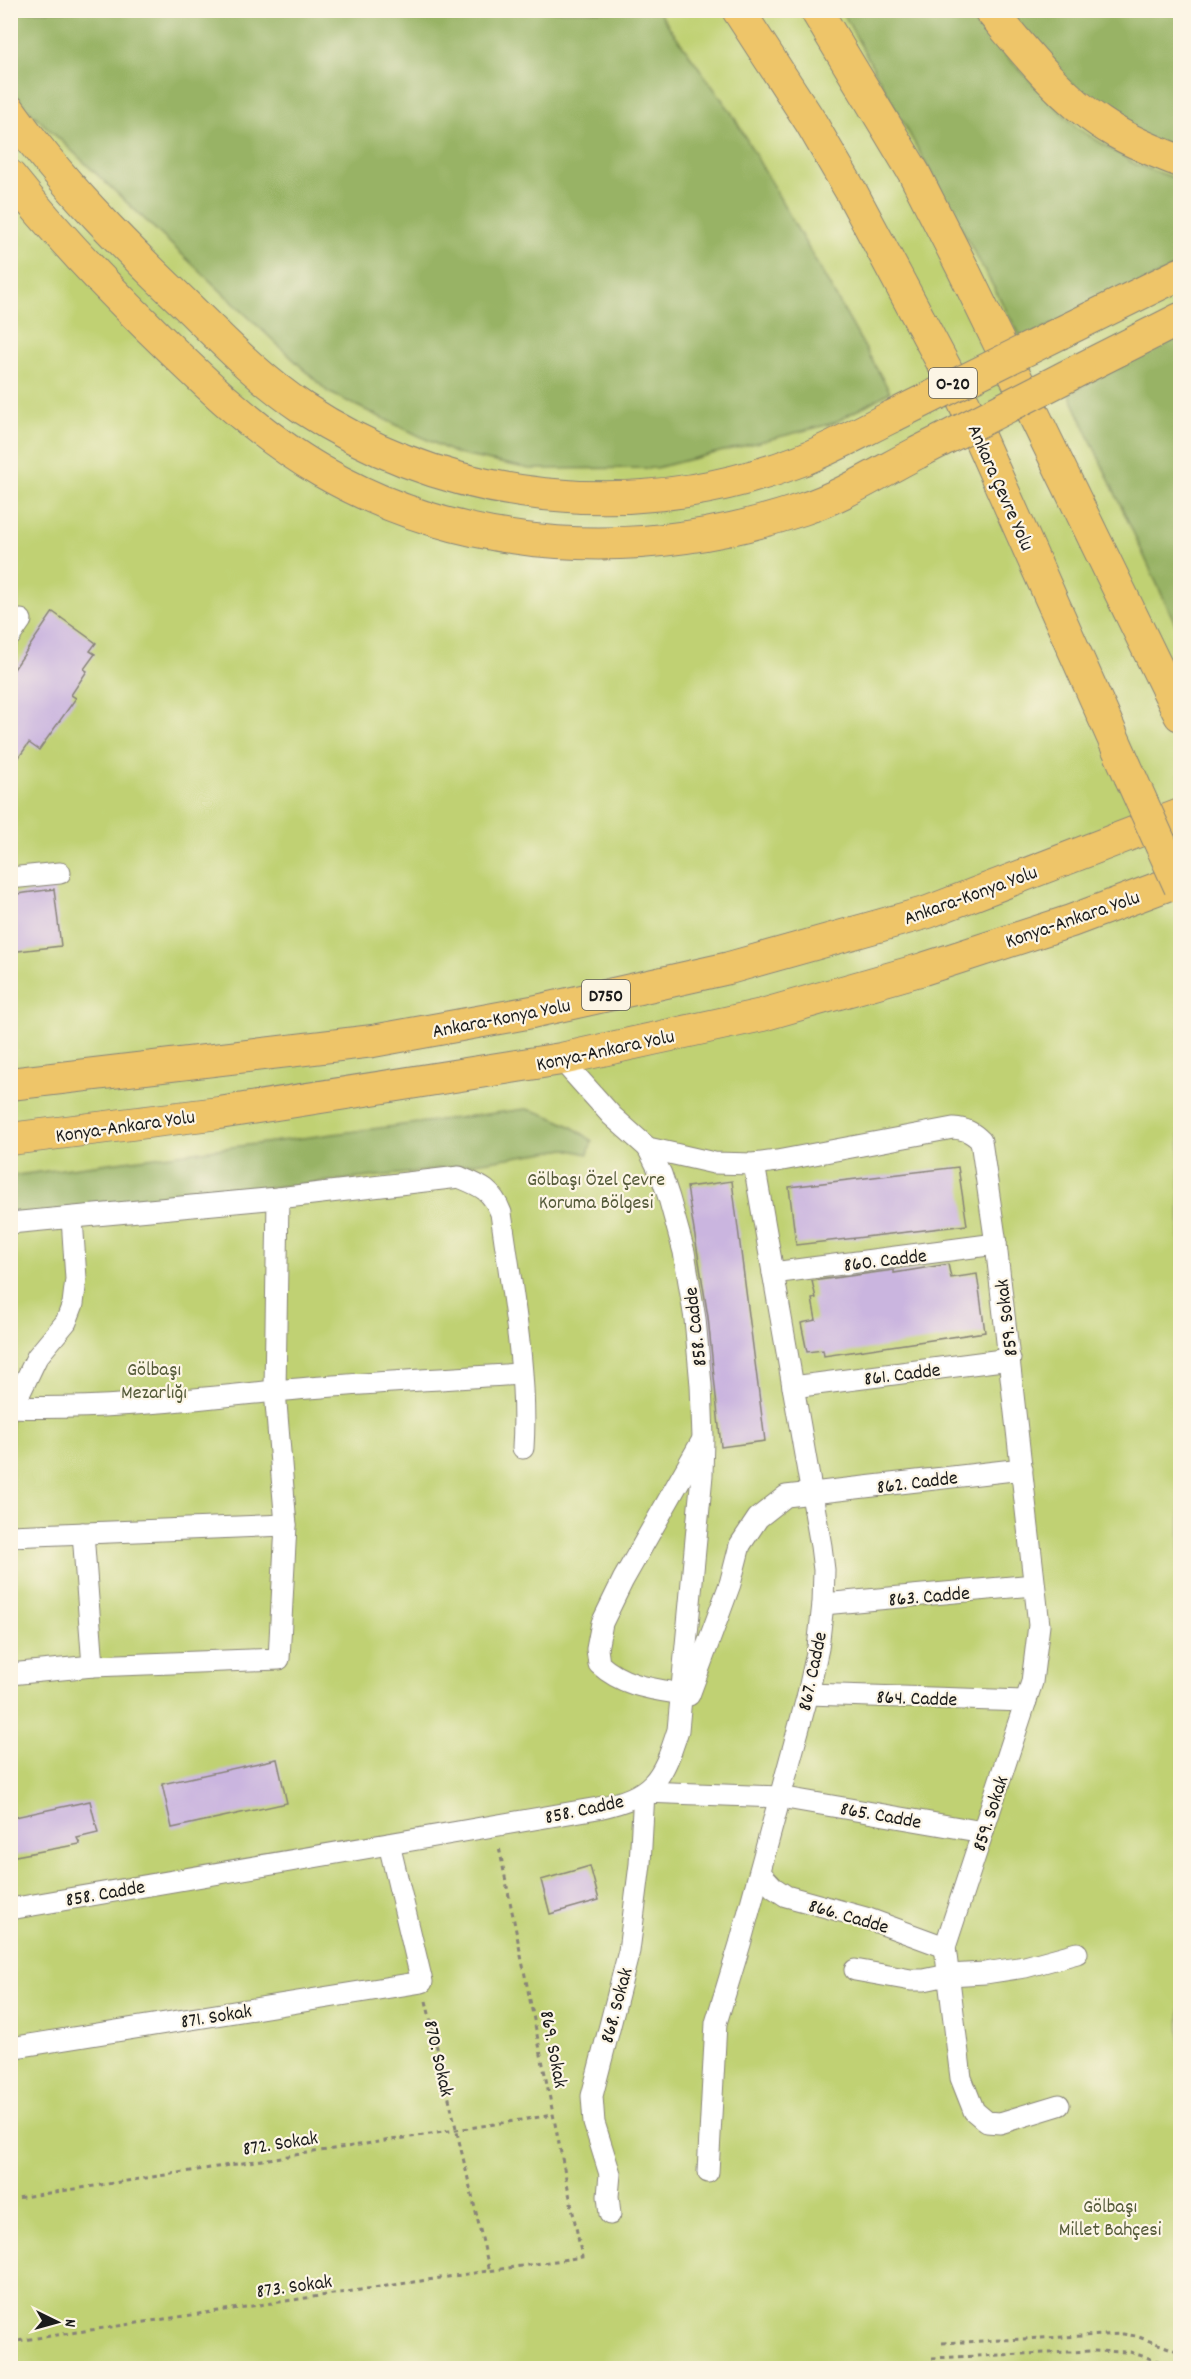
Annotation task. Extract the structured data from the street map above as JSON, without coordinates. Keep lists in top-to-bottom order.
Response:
{
  "streets": {
    "highway": [
      "O-20",
      "Ankara Çevre Yolu",
      "Ankara-Konya Yolu",
      "Konya-Ankara Yolu",
      "D750"
    ],
    "street": [
      "860. Cadde",
      "859. Sokak",
      "858. Cadde",
      "861. Cadde",
      "862. Cadde",
      "863. Cadde",
      "867. Cadde",
      "864. Cadde",
      "865. Cadde",
      "866. Cadde",
      "868. Sokak",
      "871. Sokak"
    ],
    "path": [
      "869. Sokak",
      "870. Sokak",
      "872. Sokak",
      "873. Sokak"
    ]
  },
  "crossings": [
    ["Konya-Ankara Yolu", "859. Sokak"],
    ["860. Cadde", "859. Sokak"],
    ["860. Cadde", "867. Cadde"],
    ["859. Sokak", "858. Cadde"],
    ["859. Sokak", "861. Cadde"],
    ["859. Sokak", "862. Cadde"],
    ["859. Sokak", "863. Cadde"],
    ["859. Sokak", "867. Cadde"],
    ["859. Sokak", "864. Cadde"],
    ["859. Sokak", "865. Cadde"],
    ["859. Sokak", "866. Cadde"],
    ["858. Cadde", "862. Cadde"],
    ["858. Cadde", "868. Sokak"],
    ["861. Cadde", "867. Cadde"],
    ["862. Cadde", "867. Cadde"],
    ["863. Cadde", "867. Cadde"],
    ["867. Cadde", "864. Cadde"],
    ["867. Cadde", "865. Cadde"],
    ["867. Cadde", "866. Cadde"],
    ["871. Sokak", "870. Sokak"],
    ["869. Sokak", "872. Sokak"],
    ["869. Sokak", "873. Sokak"],
    ["870. Sokak", "872. Sokak"],
    ["870. Sokak", "873. Sokak"]
  ],
  "parks": ["Gölbaşı Özel Çevre Koruma Bölgesi", "Gölbaşı Mezarlığı", "Gölbaşı Millet Bahçesi"],
  "north": "right"
}
